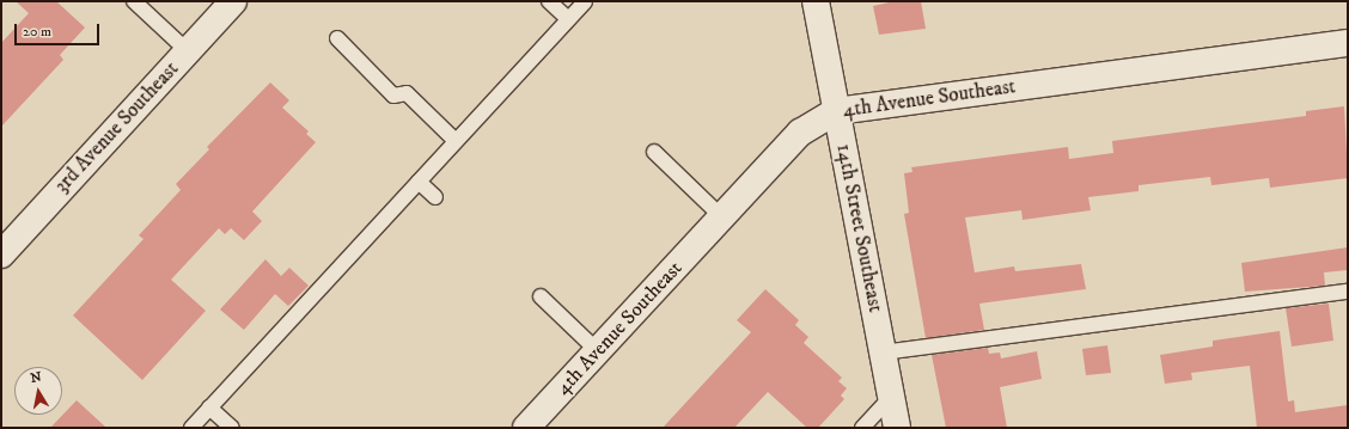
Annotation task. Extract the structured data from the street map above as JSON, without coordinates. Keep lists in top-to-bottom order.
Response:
{
  "streets": {
    "street": ["4th Avenue Southeast", "3rd Avenue Southeast", "14th Street Southeast"]
  },
  "crossings": [
    ["4th Avenue Southeast", "14th Street Southeast"]
  ],
  "scale_bar": "20 m",
  "north": "top"
}
